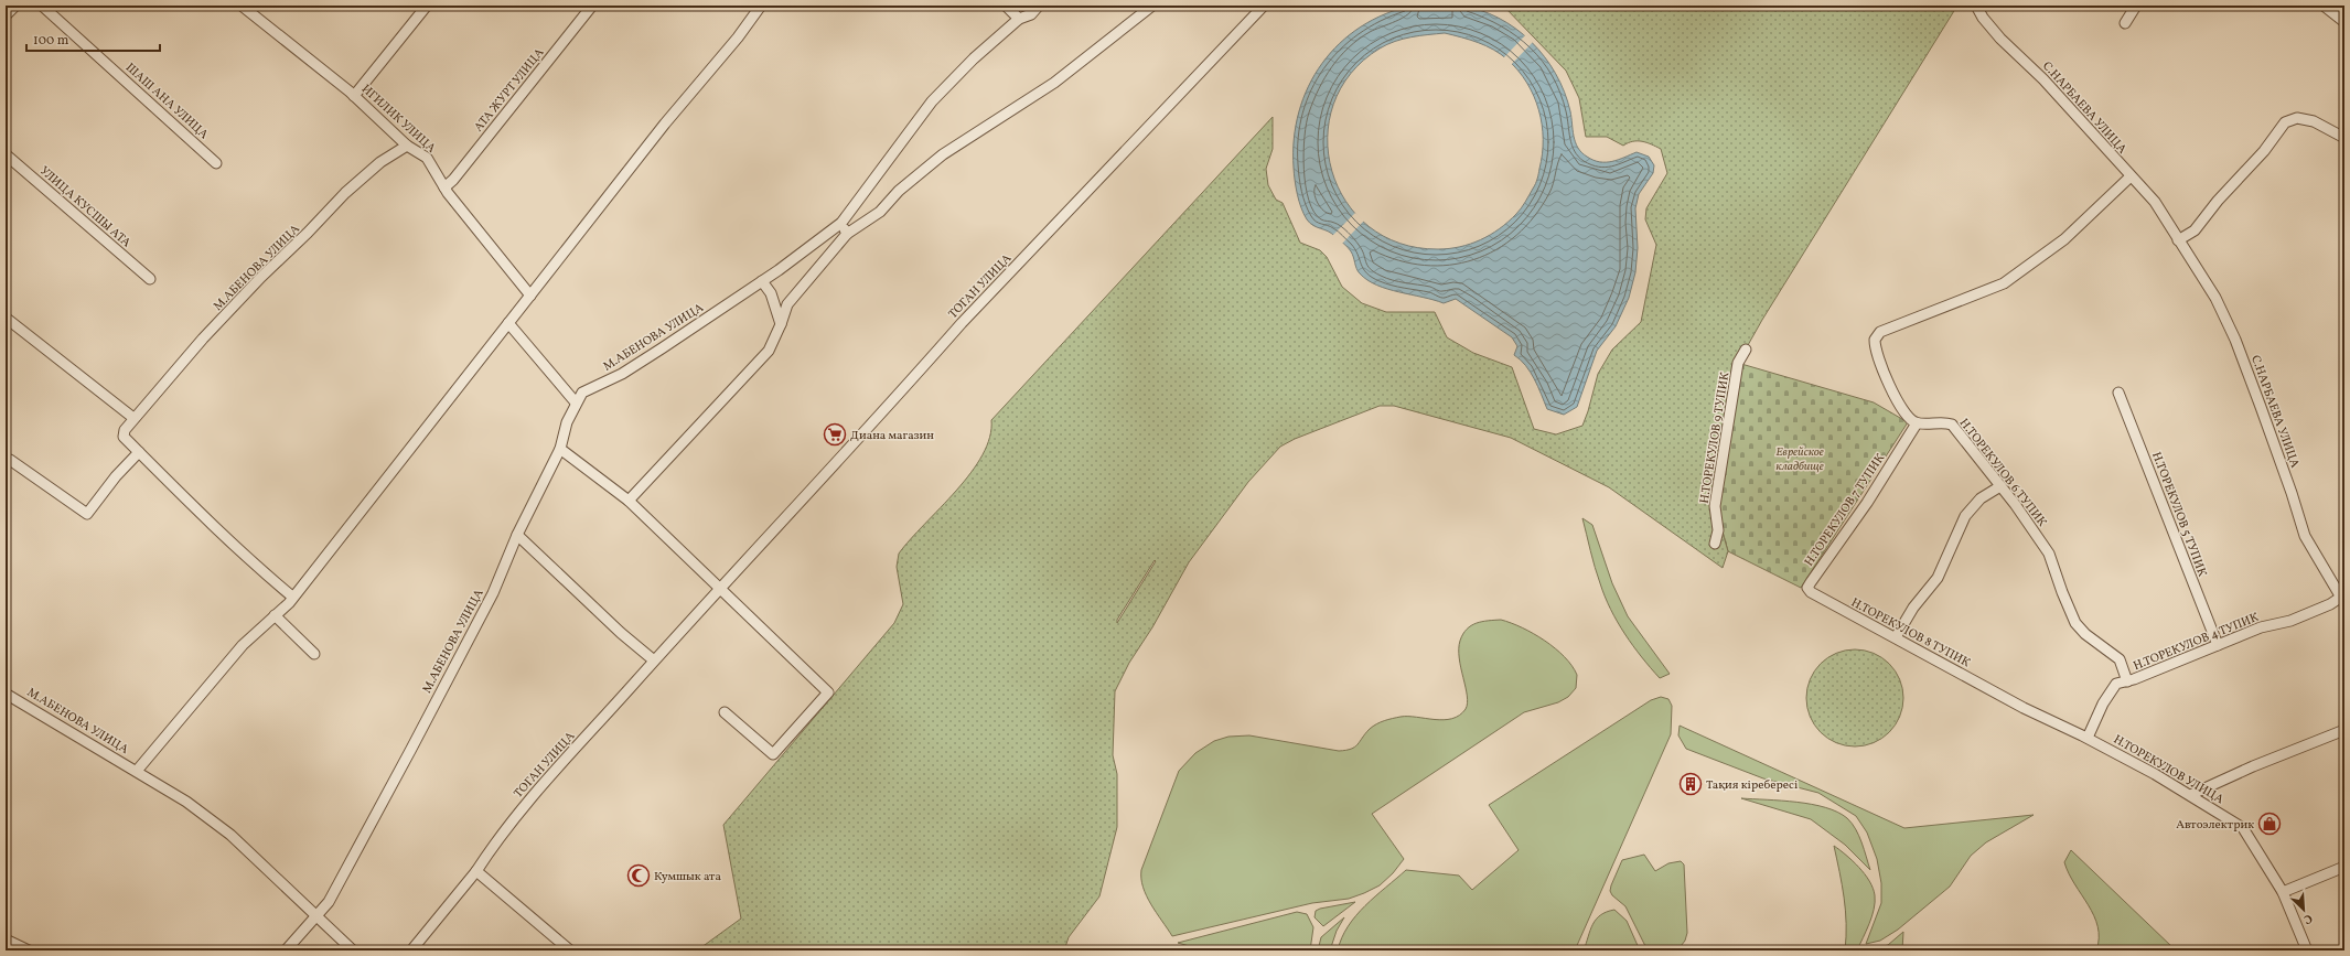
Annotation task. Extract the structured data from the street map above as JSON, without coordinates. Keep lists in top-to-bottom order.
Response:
{
  "streets": {
    "street": [
      "АТА ЖУРТ УЛИЦА",
      "ШАШ АНА УЛИЦА",
      "С.НАРБАЕВА УЛИЦА",
      "ИГИЛИК УЛИЦА",
      "УЛИЦА КУСШЫ АТА",
      "М.АБЕНОВА УЛИЦА",
      "ТОГАН УЛИЦА",
      "Н.ТОРЕКУЛОВ 9 ТУПИК",
      "Н.ТОРЕКУЛОВ 6 ТУПИК",
      "Н.ТОРЕКУЛОВ 7 ТУПИК",
      "Н.ТОРЕКУЛОВ 5 ТУПИК",
      "Н.ТОРЕКУЛОВ 8 ТУПИК",
      "Н.ТОРЕКУЛОВ 4 ТУПИК",
      "Н.ТОРЕКУЛОВ УЛИЦА"
    ]
  },
  "crossings": [
    ["АТА ЖУРТ УЛИЦА", "ИГИЛИК УЛИЦА"],
    ["С.НАРБАЕВА УЛИЦА", "Н.ТОРЕКУЛОВ 4 ТУПИК"],
    ["ИГИЛИК УЛИЦА", "М.АБЕНОВА УЛИЦА"],
    ["Н.ТОРЕКУЛОВ 6 ТУПИК", "Н.ТОРЕКУЛОВ 7 ТУПИК"],
    ["Н.ТОРЕКУЛОВ 6 ТУПИК", "Н.ТОРЕКУЛОВ 4 ТУПИК"],
    ["Н.ТОРЕКУЛОВ 7 ТУПИК", "Н.ТОРЕКУЛОВ 8 ТУПИК"],
    ["Н.ТОРЕКУЛОВ 5 ТУПИК", "Н.ТОРЕКУЛОВ 4 ТУПИК"],
    ["Н.ТОРЕКУЛОВ 8 ТУПИК", "Н.ТОРЕКУЛОВ УЛИЦА"],
    ["Н.ТОРЕКУЛОВ 4 ТУПИК", "Н.ТОРЕКУЛОВ УЛИЦА"]
  ],
  "parks": ["Еврейское кладбище"],
  "places": {
    "supermarket": ["Диана магазин"],
    "building": ["Тақия кіребересі"],
    "shop": ["Автоэлектрик"],
    "mosque": ["Кумшык ата"]
  },
  "scale_bar": "100 m",
  "north": "bottom right"
}
